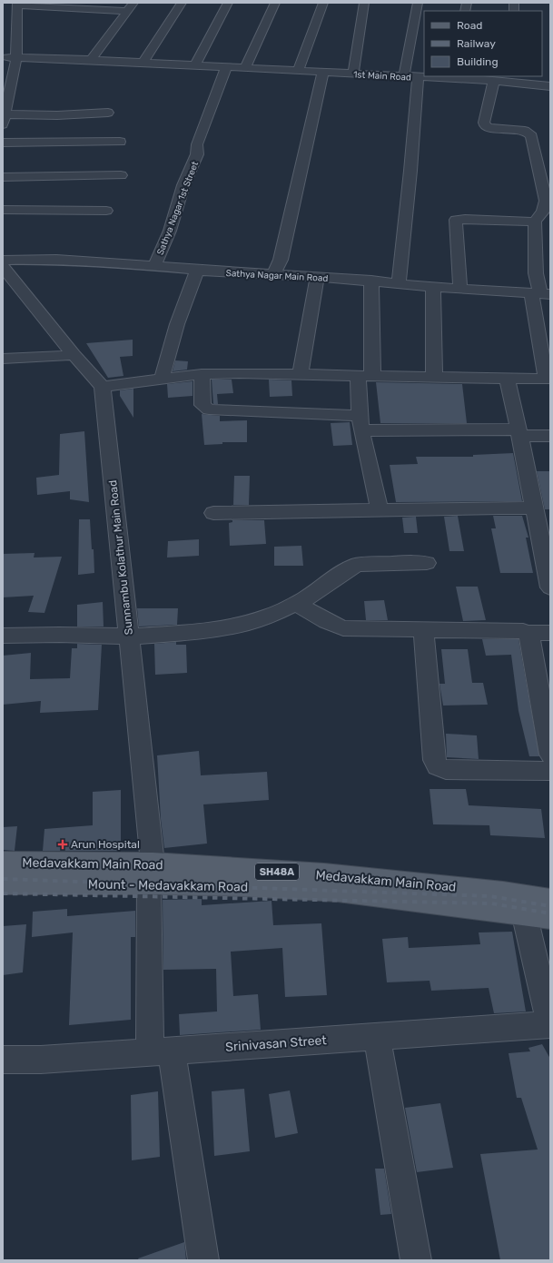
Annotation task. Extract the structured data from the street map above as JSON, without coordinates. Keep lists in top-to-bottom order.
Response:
{
  "streets": {
    "main road": ["Medavakkam Main Road", "SH48A", "Mount - Medavakkam Road"],
    "street": [
      "1st Main Road",
      "Sathya Nagar 1st Street",
      "Sathya Nagar Main Road",
      "Sunnambu Kolathur Main Road",
      "Srinivasan Street"
    ]
  },
  "crossings": [
    ["1st Main Road", "Sathya Nagar 1st Street"],
    ["Sathya Nagar 1st Street", "Sathya Nagar Main Road"],
    ["Sunnambu Kolathur Main Road", "Medavakkam Main Road"],
    ["Sunnambu Kolathur Main Road", "Mount - Medavakkam Road"],
    ["Sunnambu Kolathur Main Road", "Srinivasan Street"],
    ["Medavakkam Main Road", "Mount - Medavakkam Road"],
    ["SH48A", "Mount - Medavakkam Road"]
  ],
  "places": {
    "health": ["Arun Hospital"]
  },
  "legend": ["Road", "Railway", "Building"]
}
